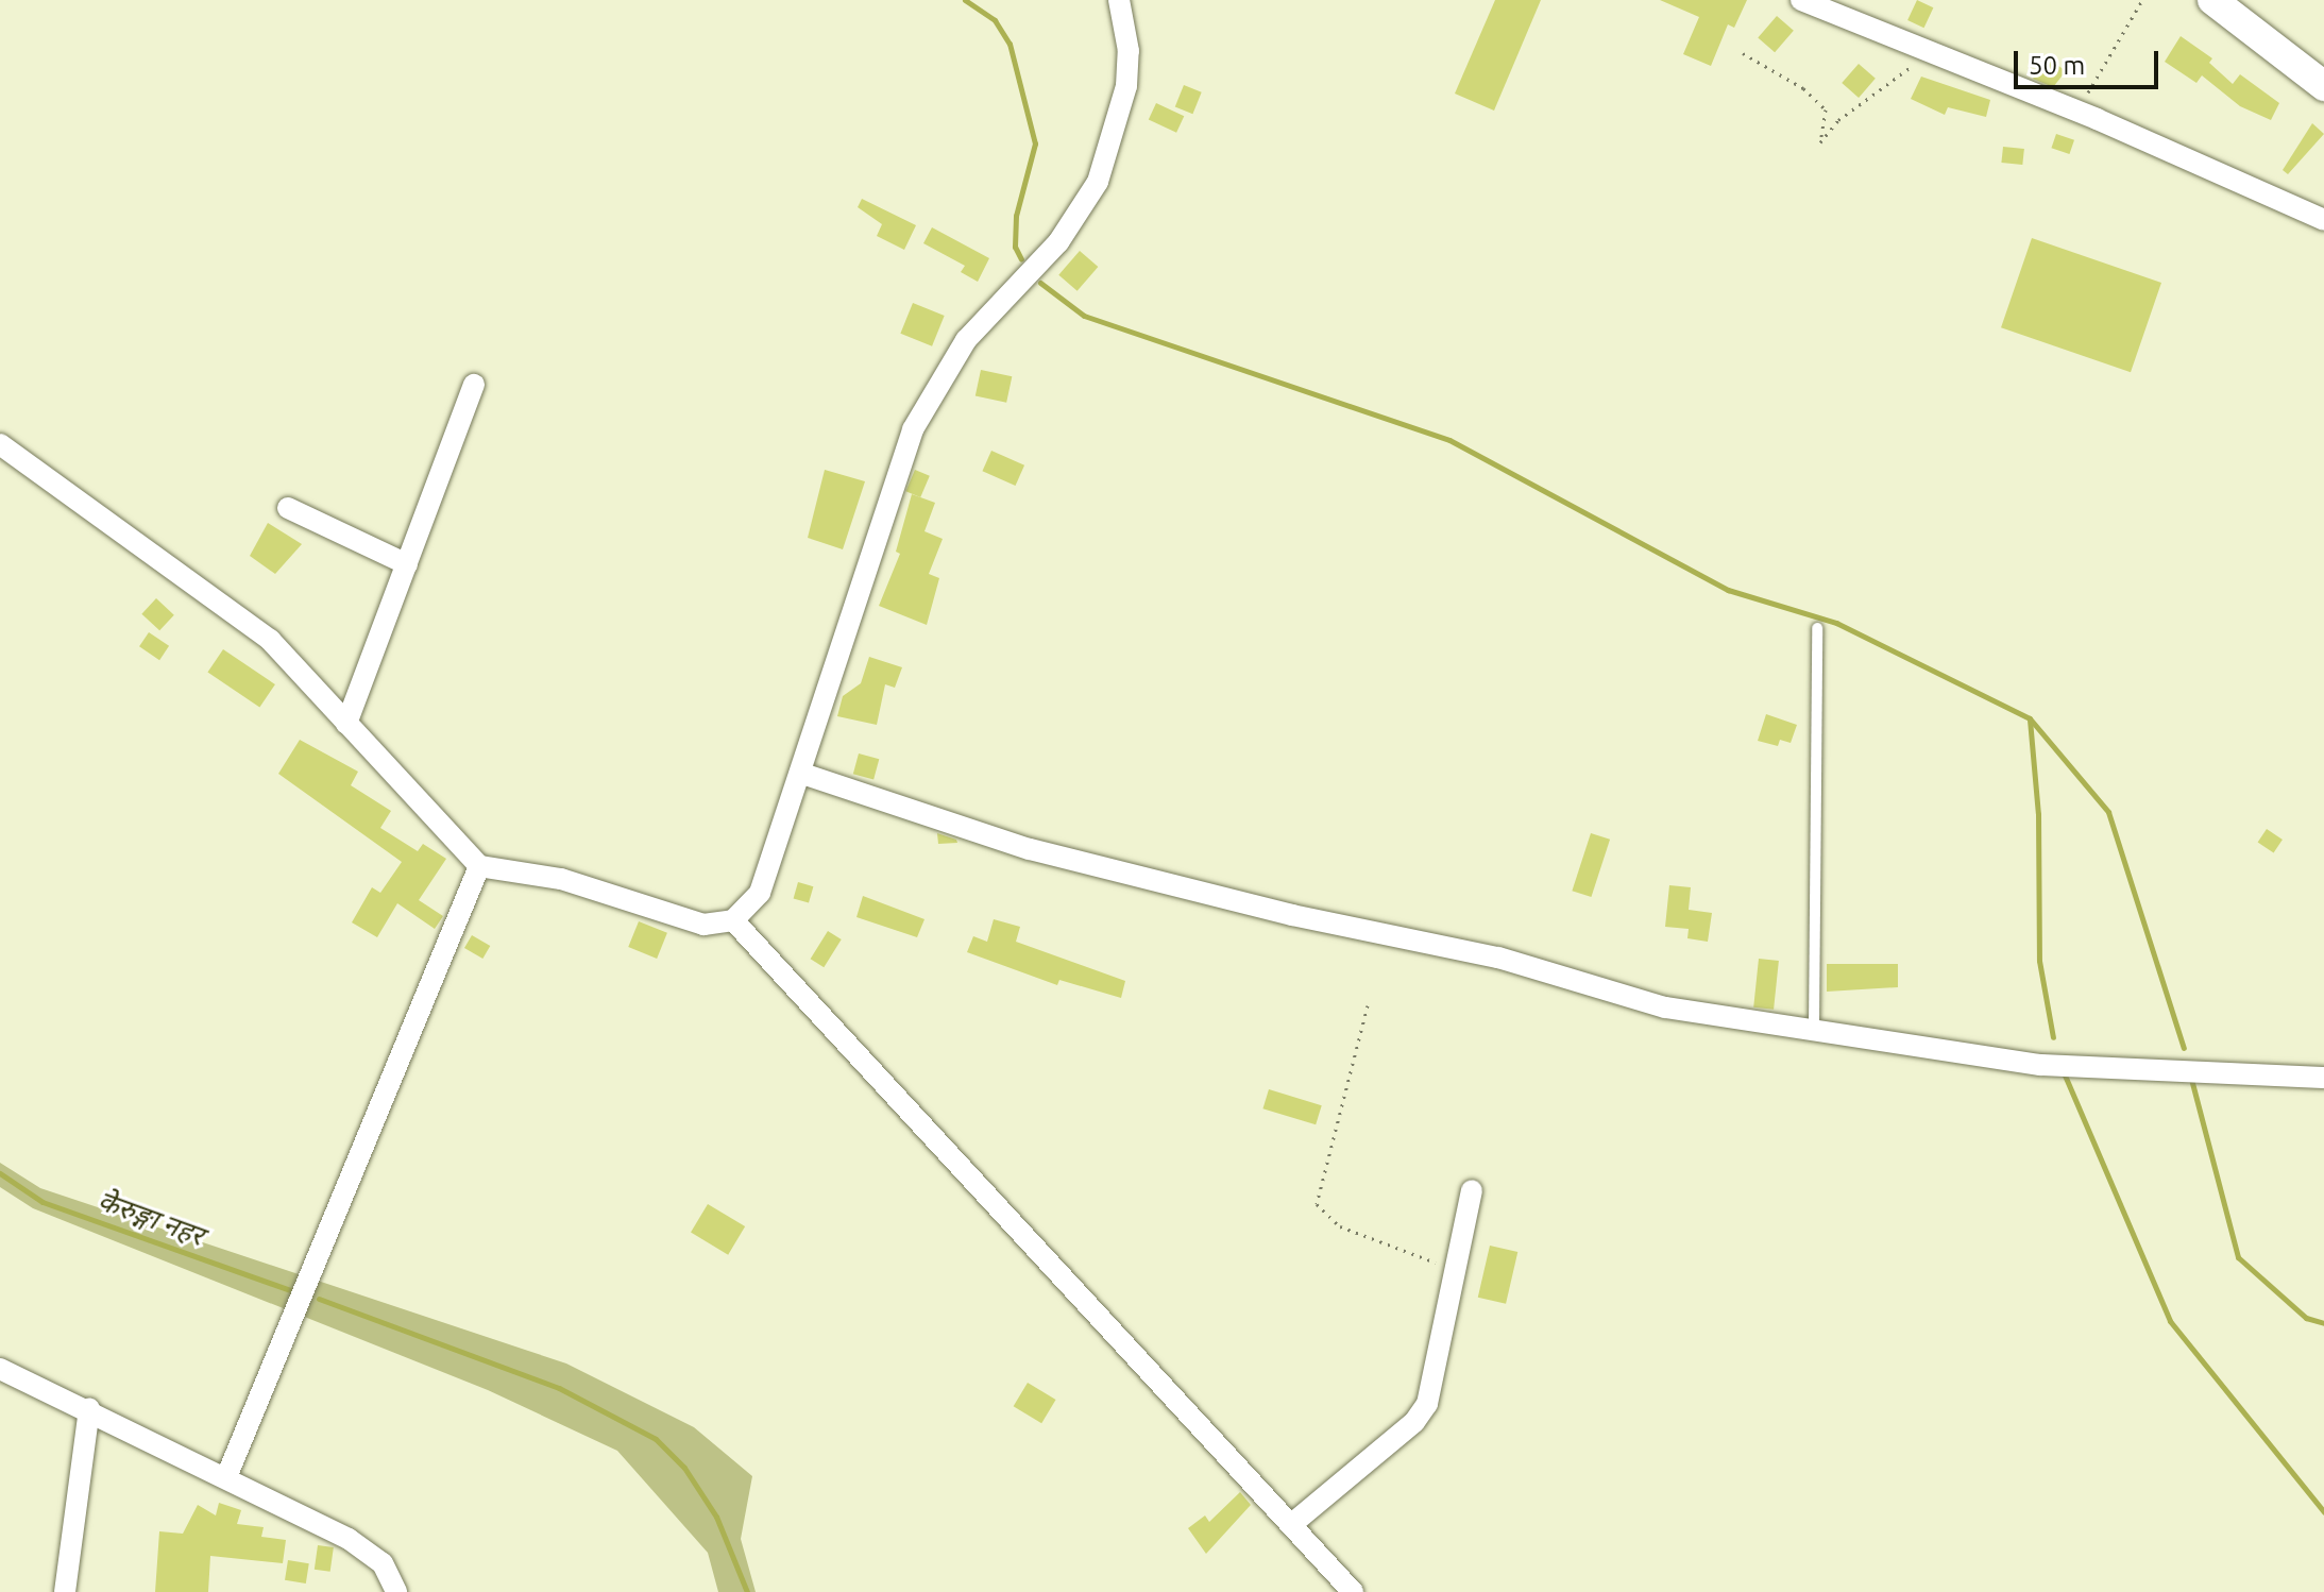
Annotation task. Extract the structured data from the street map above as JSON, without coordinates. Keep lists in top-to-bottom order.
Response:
{
  "water": ["केेरुङ्गा नहर"],
  "scale_bar": "50 m"
}
